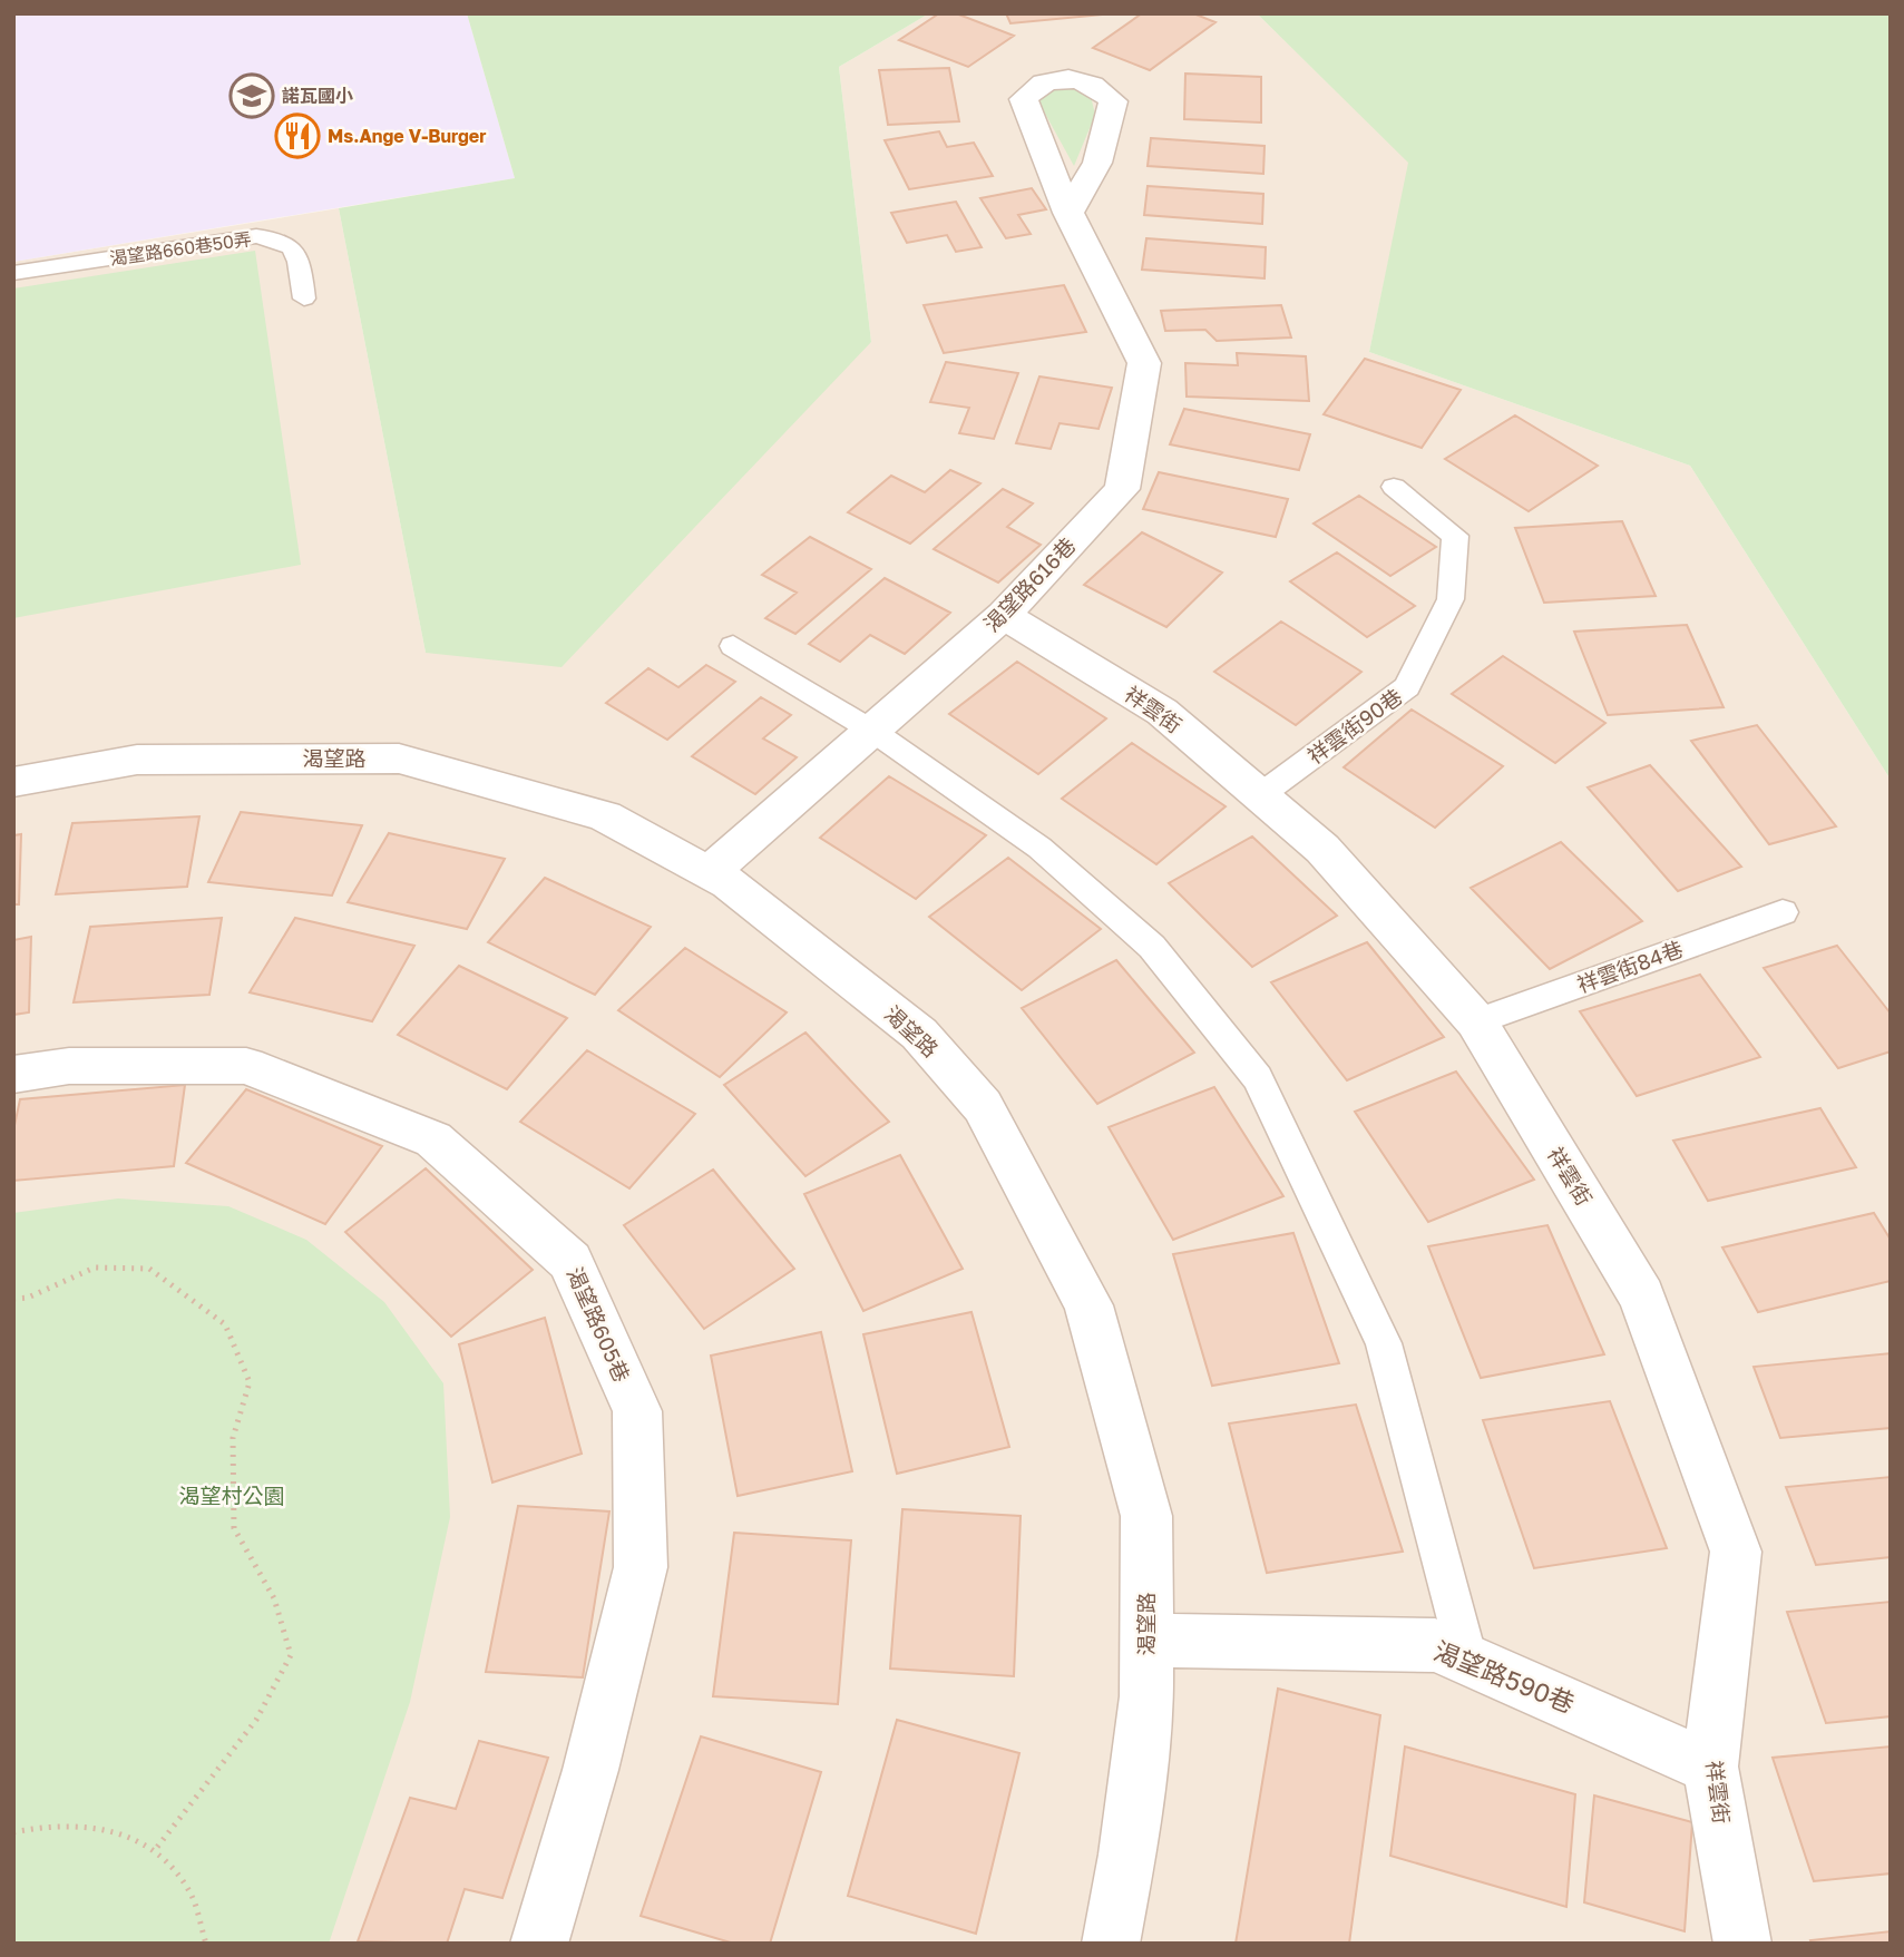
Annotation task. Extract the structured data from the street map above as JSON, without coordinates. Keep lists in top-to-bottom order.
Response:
{
  "streets": {
    "street": [
      "渴望路616巷",
      "祥雲街",
      "渴望路",
      "渴望路605巷",
      "渴望路590巷"
    ],
    "lane": ["渴望路660巷50弄", "祥雲街90巷", "祥雲街84巷"]
  },
  "crossings": [
    ["渴望路616巷", "祥雲街"],
    ["渴望路616巷", "渴望路"],
    ["祥雲街", "祥雲街90巷"],
    ["祥雲街", "祥雲街84巷"],
    ["祥雲街", "渴望路590巷"],
    ["渴望路", "渴望路590巷"]
  ],
  "parks": ["渴望村公園"],
  "places": {
    "school or university": ["諾瓦國小"],
    "restaurant": ["Ms.Ange V-Burger"]
  }
}
